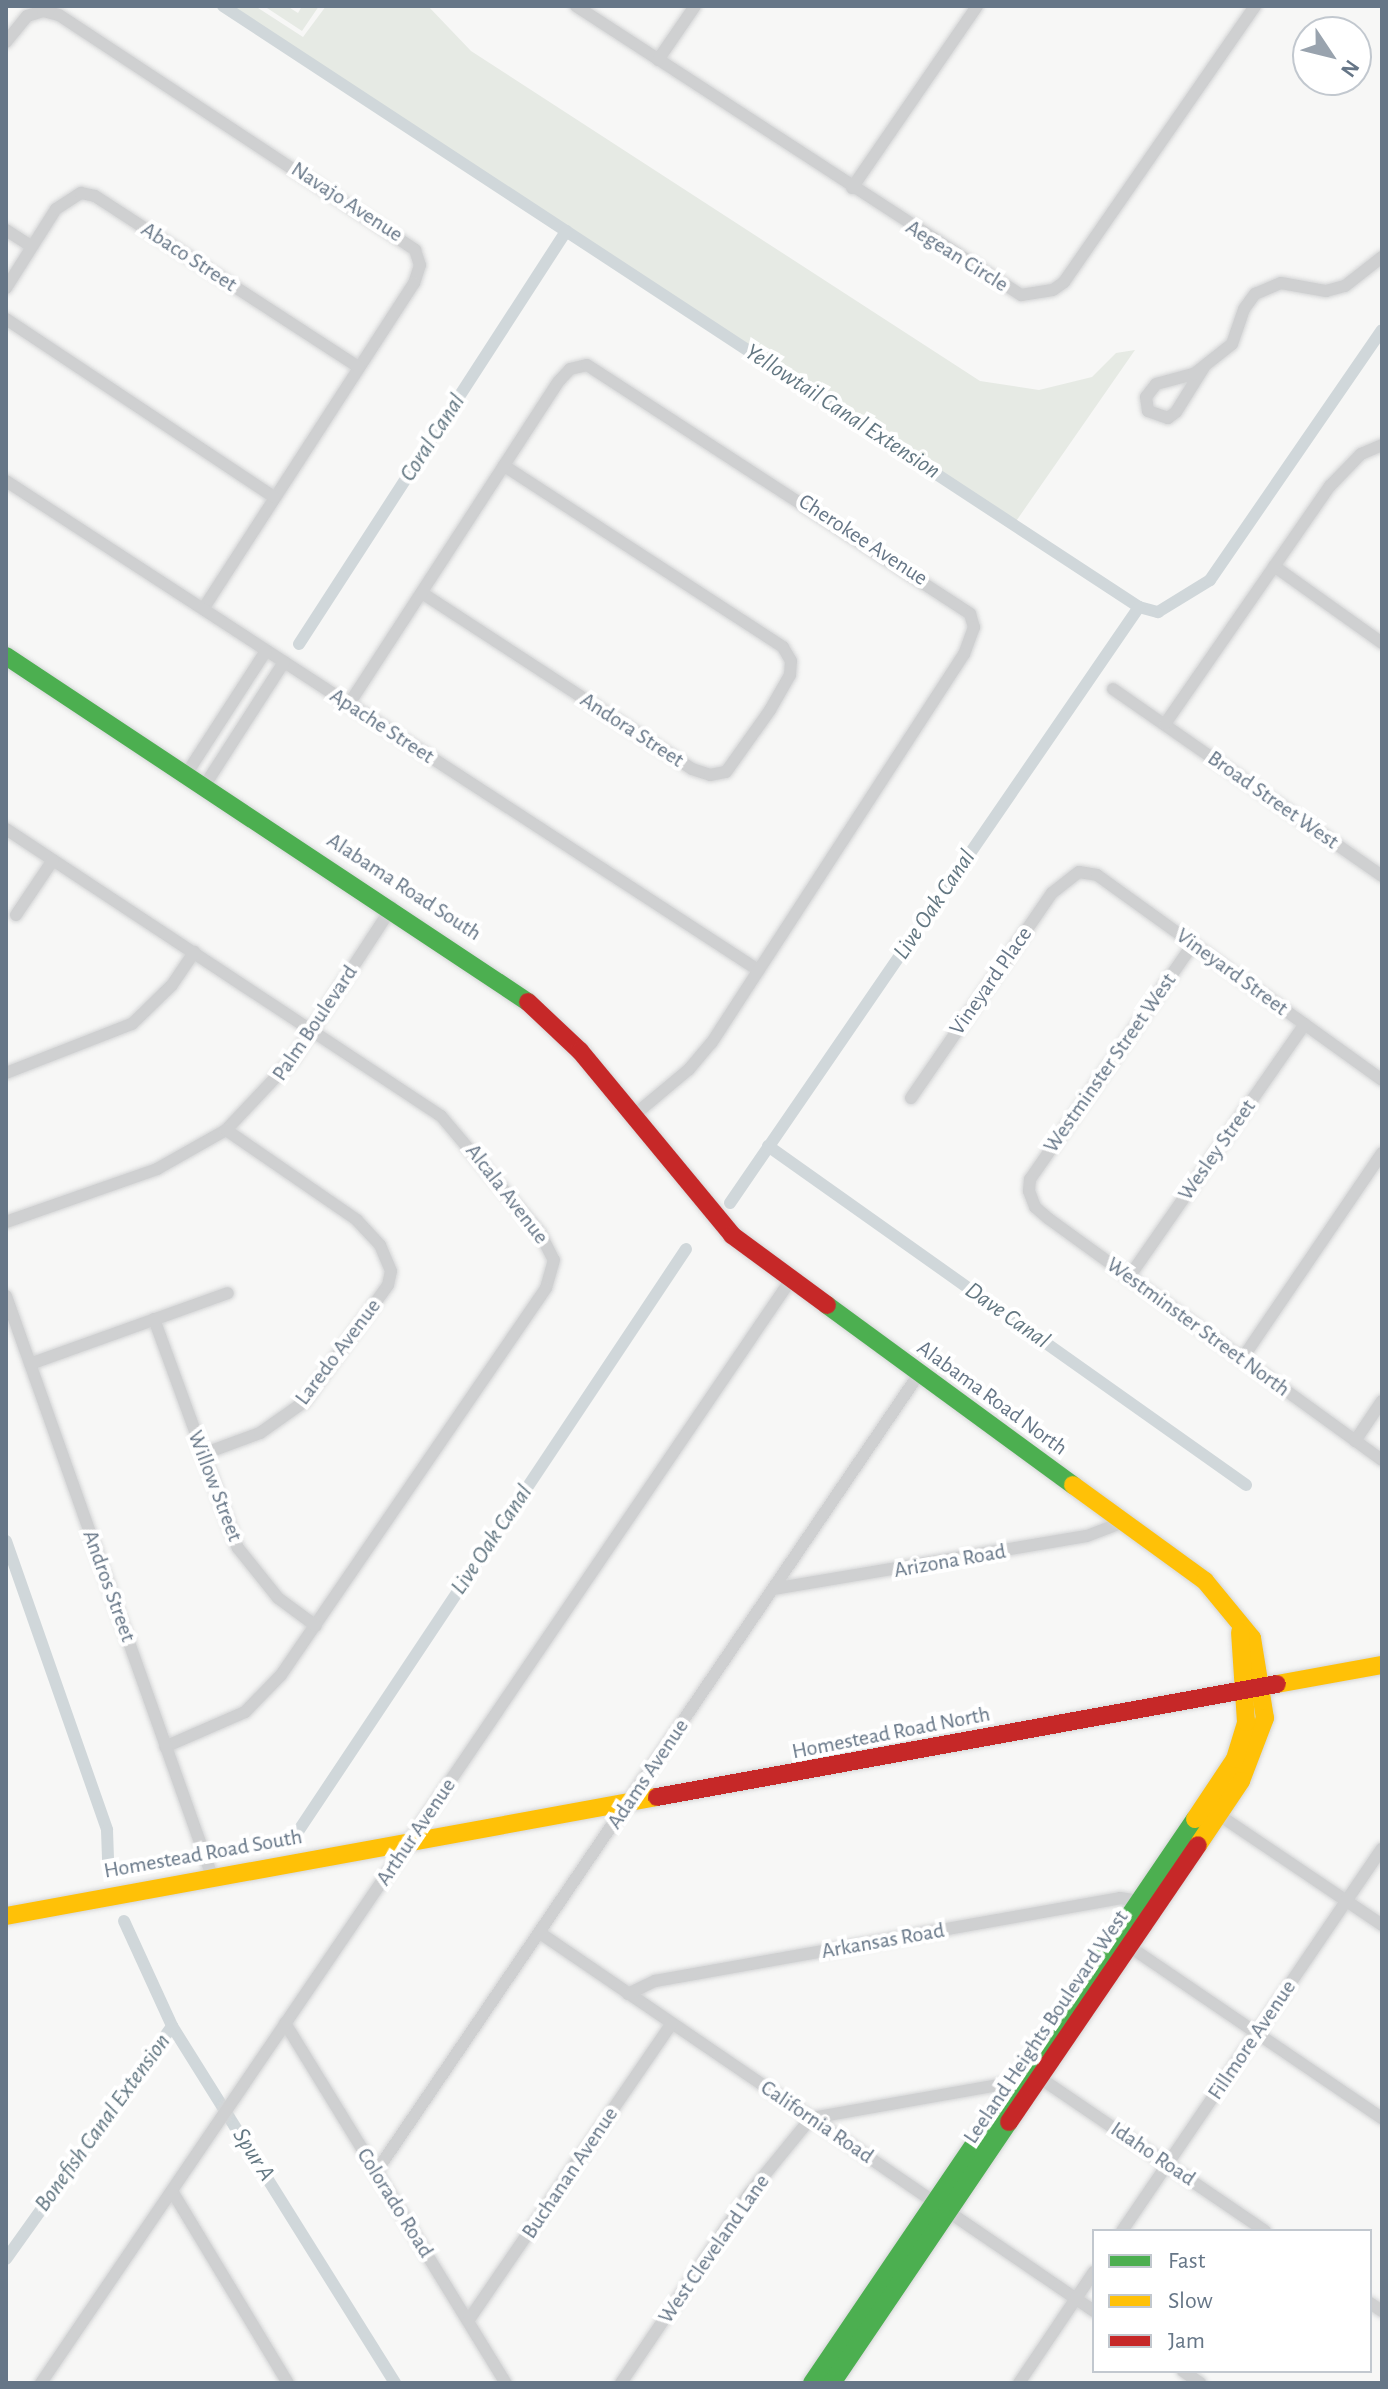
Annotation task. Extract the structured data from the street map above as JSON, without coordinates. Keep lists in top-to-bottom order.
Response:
{
  "streets": {
    "main road": [
      "Alabama Road South",
      "Alabama Road North",
      "Homestead Road North",
      "Homestead Road South",
      "Leeland Heights Boulevard West"
    ],
    "street": [
      "Navajo Avenue",
      "Aegean Circle",
      "Abaco Street",
      "Cherokee Avenue",
      "Apache Street",
      "Andora Street",
      "Broad Street West",
      "Vineyard Street",
      "Vineyard Place",
      "Palm Boulevard",
      "Westminster Street West",
      "Wesley Street",
      "Alcala Avenue",
      "Westminster Street North",
      "Laredo Avenue",
      "Willow Street",
      "Arizona Road",
      "Andros Street",
      "Adams Avenue",
      "Arthur Avenue",
      "Arkansas Road",
      "Fillmore Avenue",
      "California Road",
      "Idaho Road",
      "Buchanan Avenue",
      "Colorado Road",
      "West Cleveland Lane"
    ]
  },
  "crossings": [
    ["Navajo Avenue", "Abaco Street"],
    ["Navajo Avenue", "Apache Street"],
    ["Cherokee Avenue", "Apache Street"],
    ["Cherokee Avenue", "Andora Street"],
    ["Cherokee Avenue", "Alabama Road South"],
    ["Alabama Road South", "Palm Boulevard"],
    ["Alabama Road South", "Alabama Road North"],
    ["Vineyard Street", "Vineyard Place"],
    ["Vineyard Street", "Westminster Street West"],
    ["Vineyard Street", "Wesley Street"],
    ["Palm Boulevard", "Alcala Avenue"],
    ["Palm Boulevard", "Laredo Avenue"],
    ["Westminster Street West", "Westminster Street North"],
    ["Wesley Street", "Westminster Street North"],
    ["Alcala Avenue", "Willow Street"],
    ["Alcala Avenue", "Andros Street"],
    ["Laredo Avenue", "Willow Street"],
    ["Alabama Road North", "Arizona Road"],
    ["Alabama Road North", "Homestead Road North"],
    ["Alabama Road North", "Adams Avenue"],
    ["Alabama Road North", "Arthur Avenue"],
    ["Alabama Road North", "Leeland Heights Boulevard West"],
    ["Arizona Road", "Adams Avenue"],
    ["Andros Street", "Homestead Road South"],
    ["Homestead Road North", "Adams Avenue"],
    ["Homestead Road North", "Arthur Avenue"],
    ["Homestead Road North", "Homestead Road South"],
    ["Homestead Road North", "Leeland Heights Boulevard West"],
    ["Adams Avenue", "California Road"],
    ["Adams Avenue", "Colorado Road"],
    ["Arthur Avenue", "Homestead Road South"],
    ["Arthur Avenue", "Colorado Road"],
    ["Arkansas Road", "Leeland Heights Boulevard West"],
    ["Arkansas Road", "California Road"],
    ["Leeland Heights Boulevard West", "California Road"],
    ["Leeland Heights Boulevard West", "Idaho Road"],
    ["Fillmore Avenue", "Idaho Road"],
    ["California Road", "Buchanan Avenue"],
    ["California Road", "West Cleveland Lane"],
    ["Buchanan Avenue", "Colorado Road"]
  ],
  "water": [
    "Yellowtail Canal Extension",
    "Coral Canal",
    "Live Oak Canal",
    "Dave Canal",
    "Bonefish Canal Extension",
    "Spur A"
  ],
  "legend": ["Fast", "Slow", "Jam"],
  "north": "bottom right"
}
